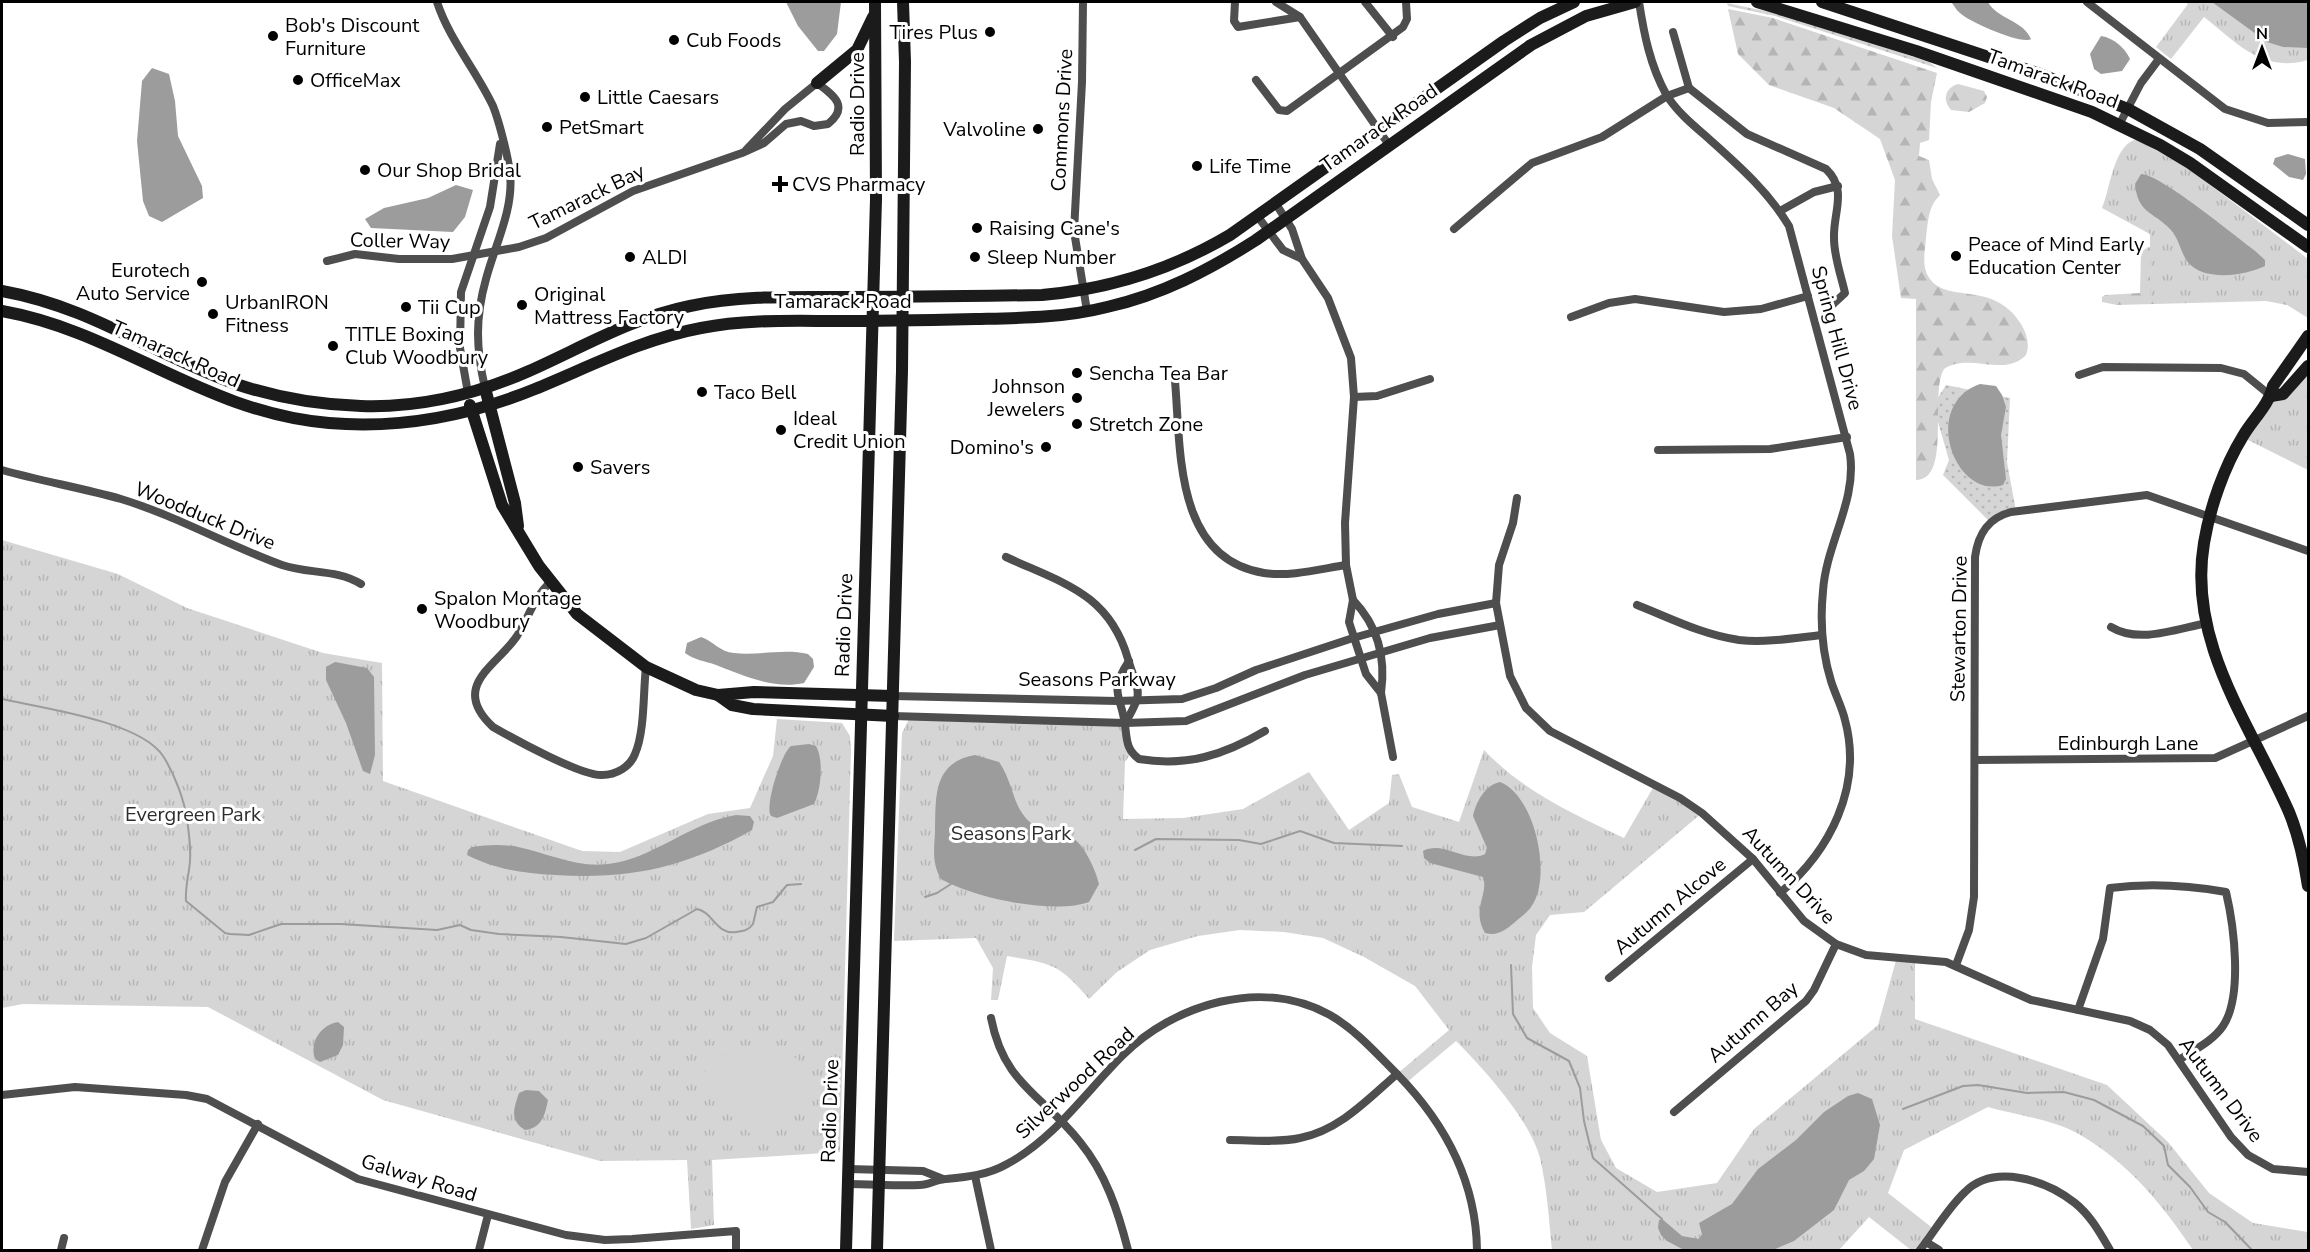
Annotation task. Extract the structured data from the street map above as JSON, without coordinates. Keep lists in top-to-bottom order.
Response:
{
  "streets": {
    "street": [
      "Tamarack Road",
      "Radio Drive",
      "Commons Drive",
      "Tamarack Bay",
      "Coller Way",
      "Spring Hill Drive",
      "Woodduck Drive",
      "Stewarton Drive",
      "Seasons Parkway",
      "Edinburgh Lane",
      "Autumn Drive",
      "Autumn Alcove",
      "Autumn Bay",
      "Silverwood Road",
      "Galway Road"
    ]
  },
  "crossings": [
    ["Tamarack Road", "Radio Drive"],
    ["Tamarack Road", "Commons Drive"],
    ["Tamarack Road", "Spring Hill Drive"],
    ["Tamarack Road", "Seasons Parkway"],
    ["Radio Drive", "Seasons Parkway"],
    ["Radio Drive", "Silverwood Road"],
    ["Tamarack Bay", "Coller Way"],
    ["Spring Hill Drive", "Autumn Drive"],
    ["Stewarton Drive", "Edinburgh Lane"],
    ["Stewarton Drive", "Autumn Drive"],
    ["Seasons Parkway", "Autumn Drive"],
    ["Autumn Drive", "Autumn Alcove"],
    ["Autumn Drive", "Autumn Bay"]
  ],
  "parks": ["Evergreen Park", "Seasons Park"],
  "places": {
    "other": [
      "Tires Plus",
      "Bob's Discount Furniture",
      "Cub Foods",
      "OfficeMax",
      "Little Caesars",
      "PetSmart",
      "Valvoline",
      "Life Time",
      "Our Shop Bridal",
      "Raising Cane's",
      "Peace of Mind Early Education Center",
      "ALDI",
      "Sleep Number",
      "Eurotech Auto Service",
      "Original Mattress Factory",
      "Tii Cup",
      "UrbanIRON Fitness",
      "TITLE Boxing Club Woodbury",
      "Sencha Tea Bar",
      "Taco Bell",
      "Johnson Jewelers",
      "Stretch Zone",
      "Ideal Credit Union",
      "Domino's",
      "Savers",
      "Spalon Montage Woodbury"
    ],
    "health": ["CVS Pharmacy"]
  },
  "north": "top"
}
